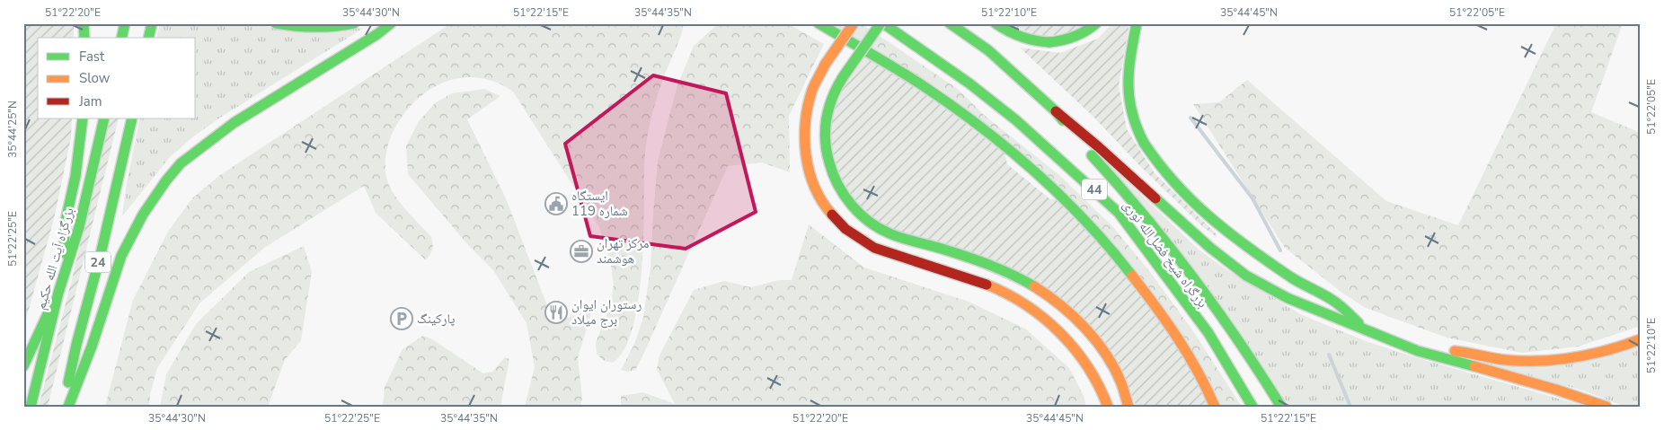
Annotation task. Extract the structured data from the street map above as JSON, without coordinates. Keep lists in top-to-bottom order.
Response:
{
  "streets": {
    "main road": [
      "44",
      "بزرگراه شیخ فضل‌الله نوری",
      "بزرگراه آیت الله حکیم",
      "24"
    ]
  },
  "places": {
    "public building": ["ایستگاه شماره 119"],
    "office": ["مرکز تهران هوشمند"],
    "restaurant": ["رستوران ایوان برج میلاد"],
    "parking": ["پارکینگ"]
  },
  "legend": ["Fast", "Slow", "Jam"],
  "coordinates": [
    "51°22'20\"E",
    "35°44'30\"N",
    "51°22'15\"E",
    "35°44'35\"N",
    "51°22'10\"E",
    "35°44'45\"N",
    "51°22'05\"E",
    "35°44'25\"N",
    "51°22'25\"E"
  ]
}
